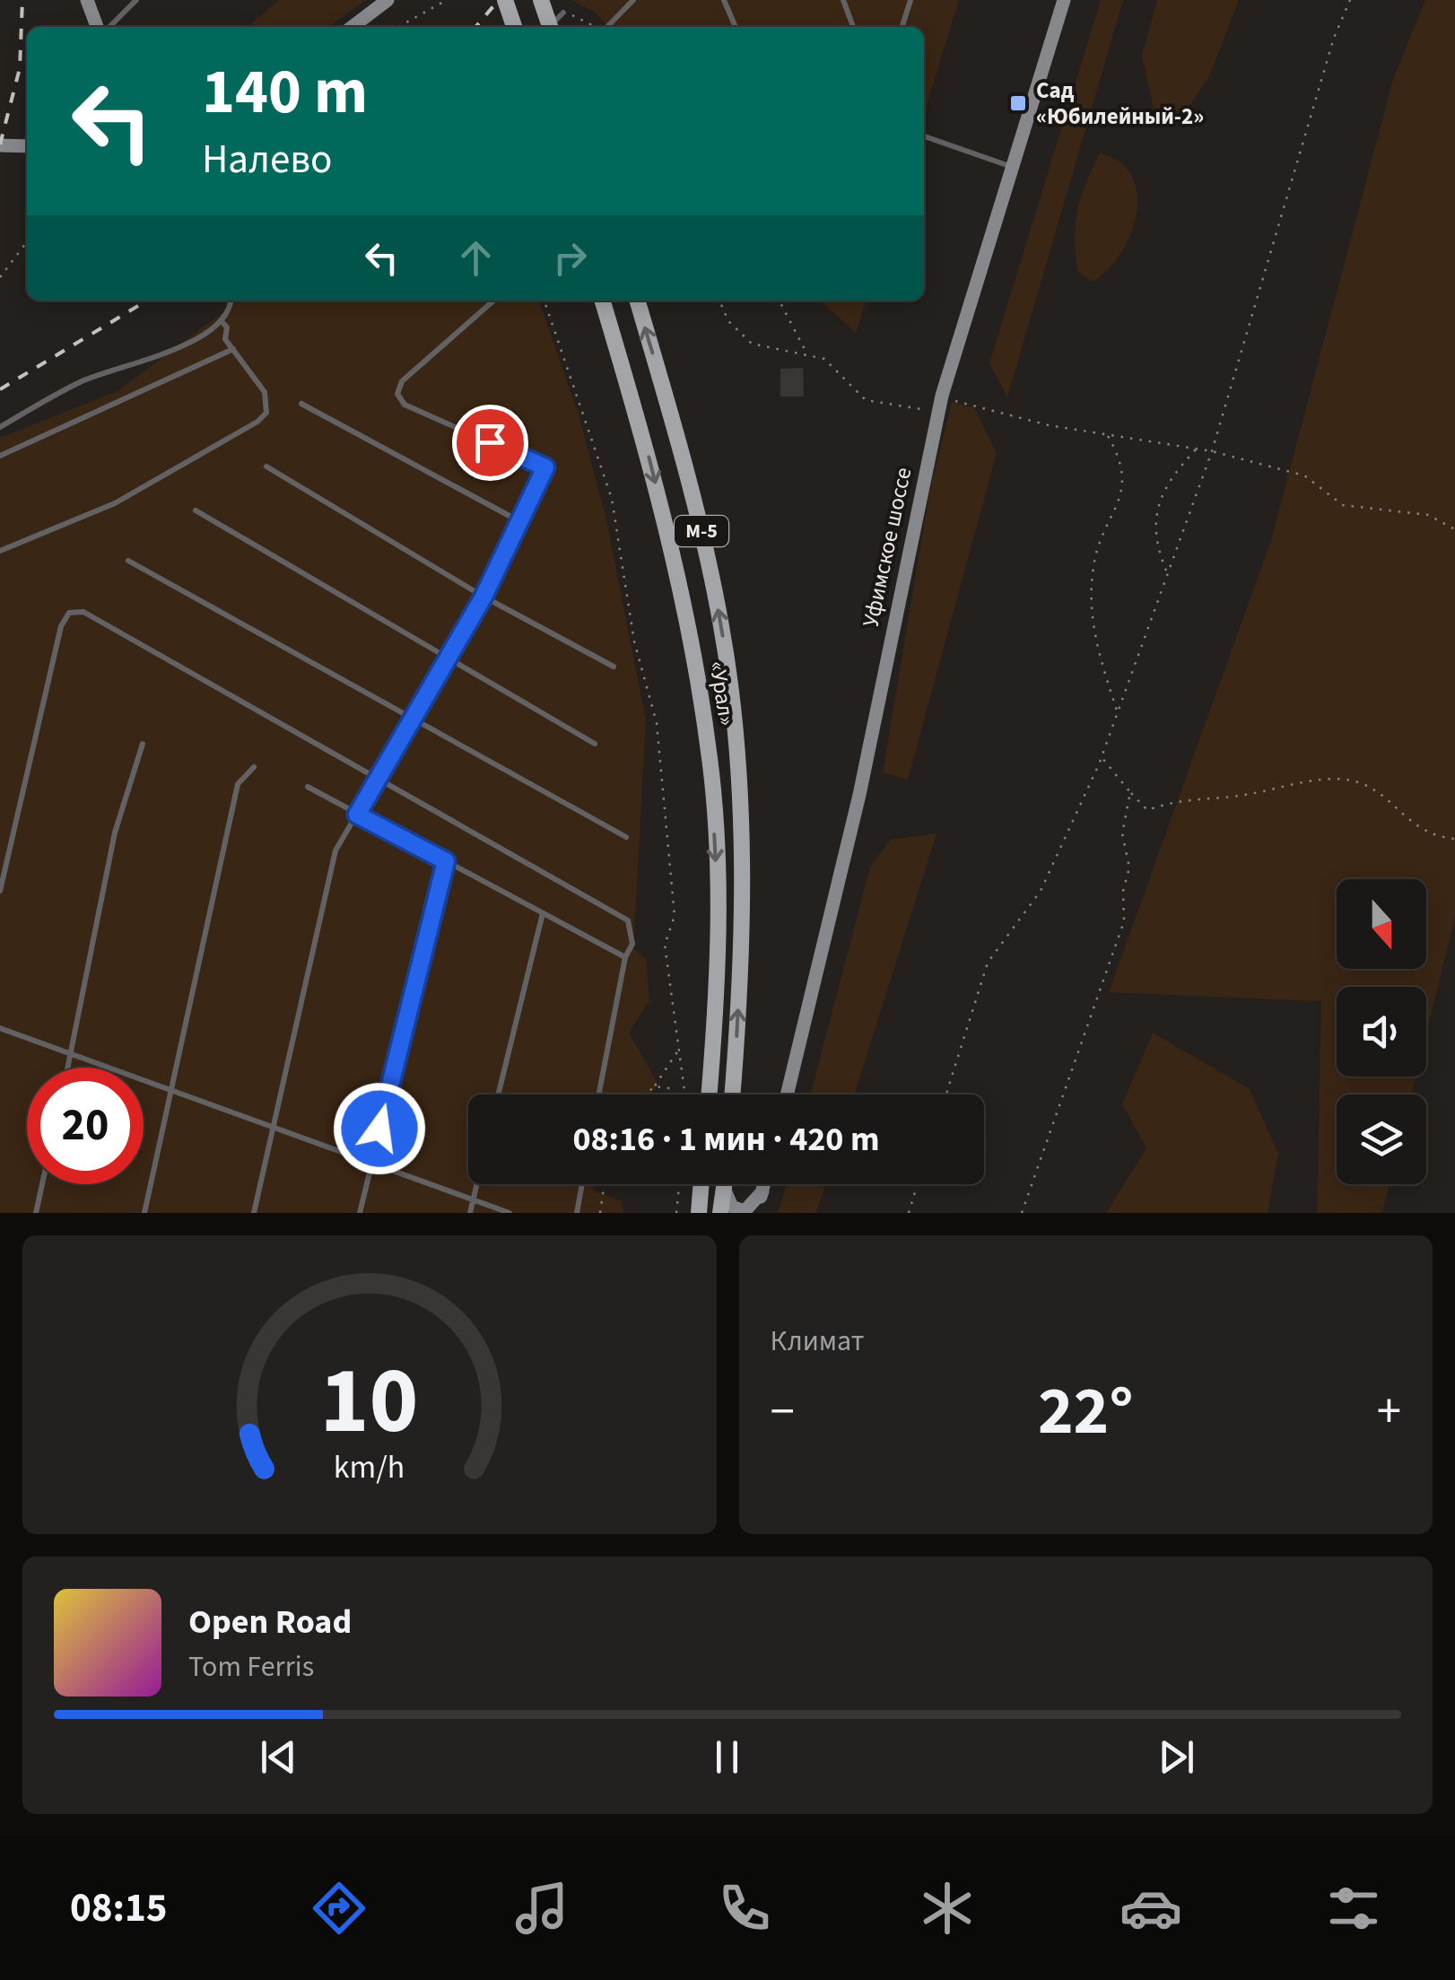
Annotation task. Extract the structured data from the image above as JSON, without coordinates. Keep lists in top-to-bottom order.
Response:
{
  "streets": {
    "main road": ["М-5", "Уфимское шоссе", "«Урал»"]
  },
  "places": {
    "transit": ["Сад «Юбилейный-2»"]
  },
  "north": "bottom",
  "page": {
    "turn": ["140 m", "Налево"],
    "limit": "20",
    "trip": "08:16 · 1 мин · 420 m",
    "tile": "Климат",
    "heat": ["−", "22°", "+"],
    "song": ["Open Road", "Tom Ferris"],
    "tabs": "08:15",
    "gauge": ["10", "km/h"]
  }
}
